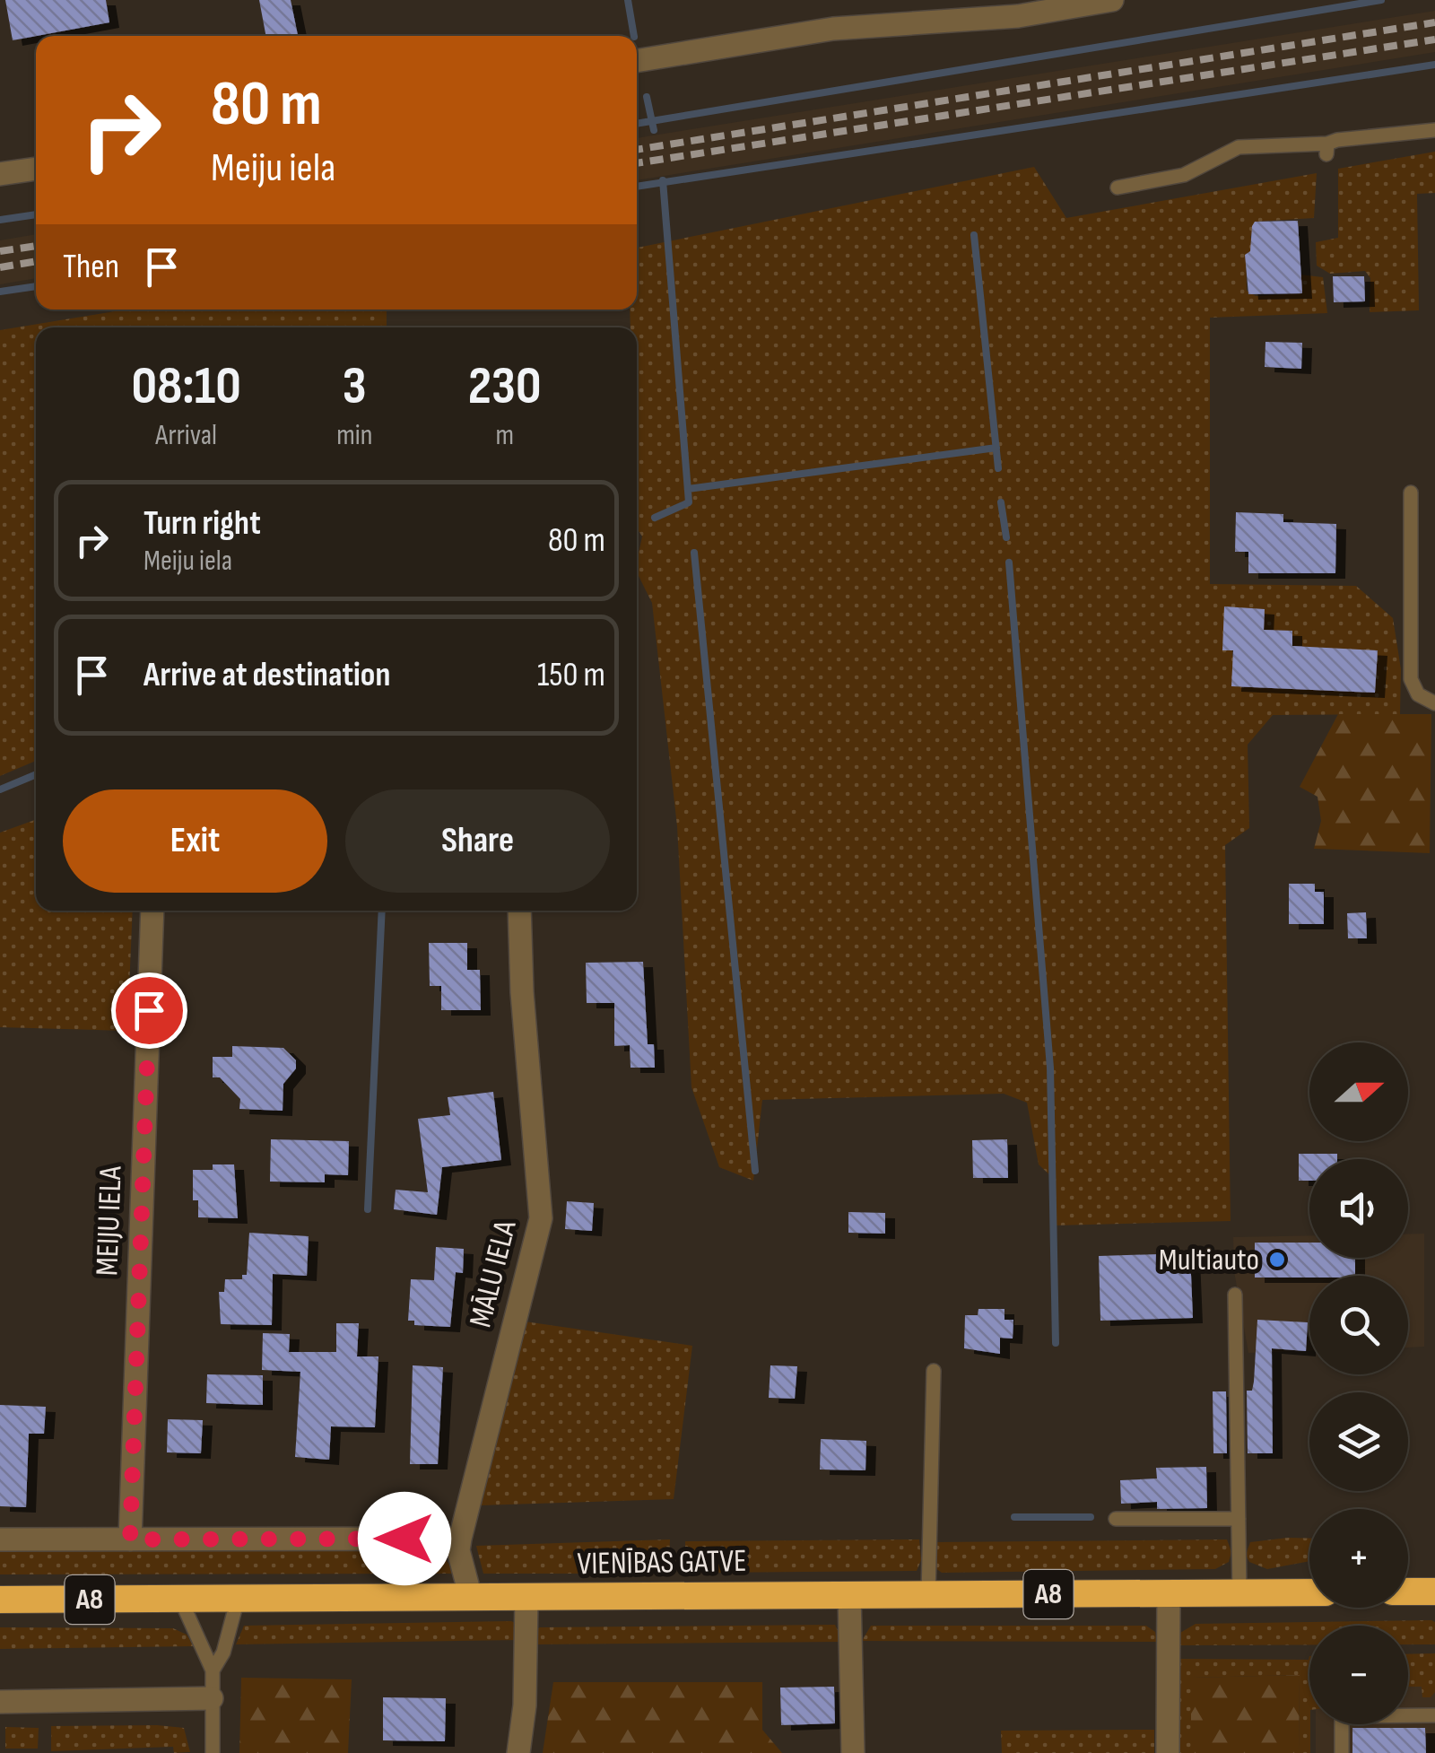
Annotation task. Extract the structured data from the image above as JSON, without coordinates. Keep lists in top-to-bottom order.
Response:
{
  "streets": {
    "highway": ["VIENĪBAS GATVE", "A8"],
    "street": ["MEIJU IELA", "MĀLU IELA"]
  },
  "crossings": [
    ["MĀLU IELA", "VIENĪBAS GATVE"]
  ],
  "places": ["Multiauto"],
  "north": "right",
  "page": {
    "turn": ["80 m", "Meiju iela"],
    "then": "Then",
    "eta": [
      "08:10",
      "Arrival",
      "3",
      "min",
      "230",
      "m"
    ],
    "list": [
      {
        "name": "Turn right",
        "note": "Meiju iela",
        "value": "80 m"
      },
      {
        "name": "Arrive at destination",
        "value": "150 m"
      }
    ],
    "buttons": ["Exit", "Share"],
    "map_buttons": ["+", "−"]
  }
}
